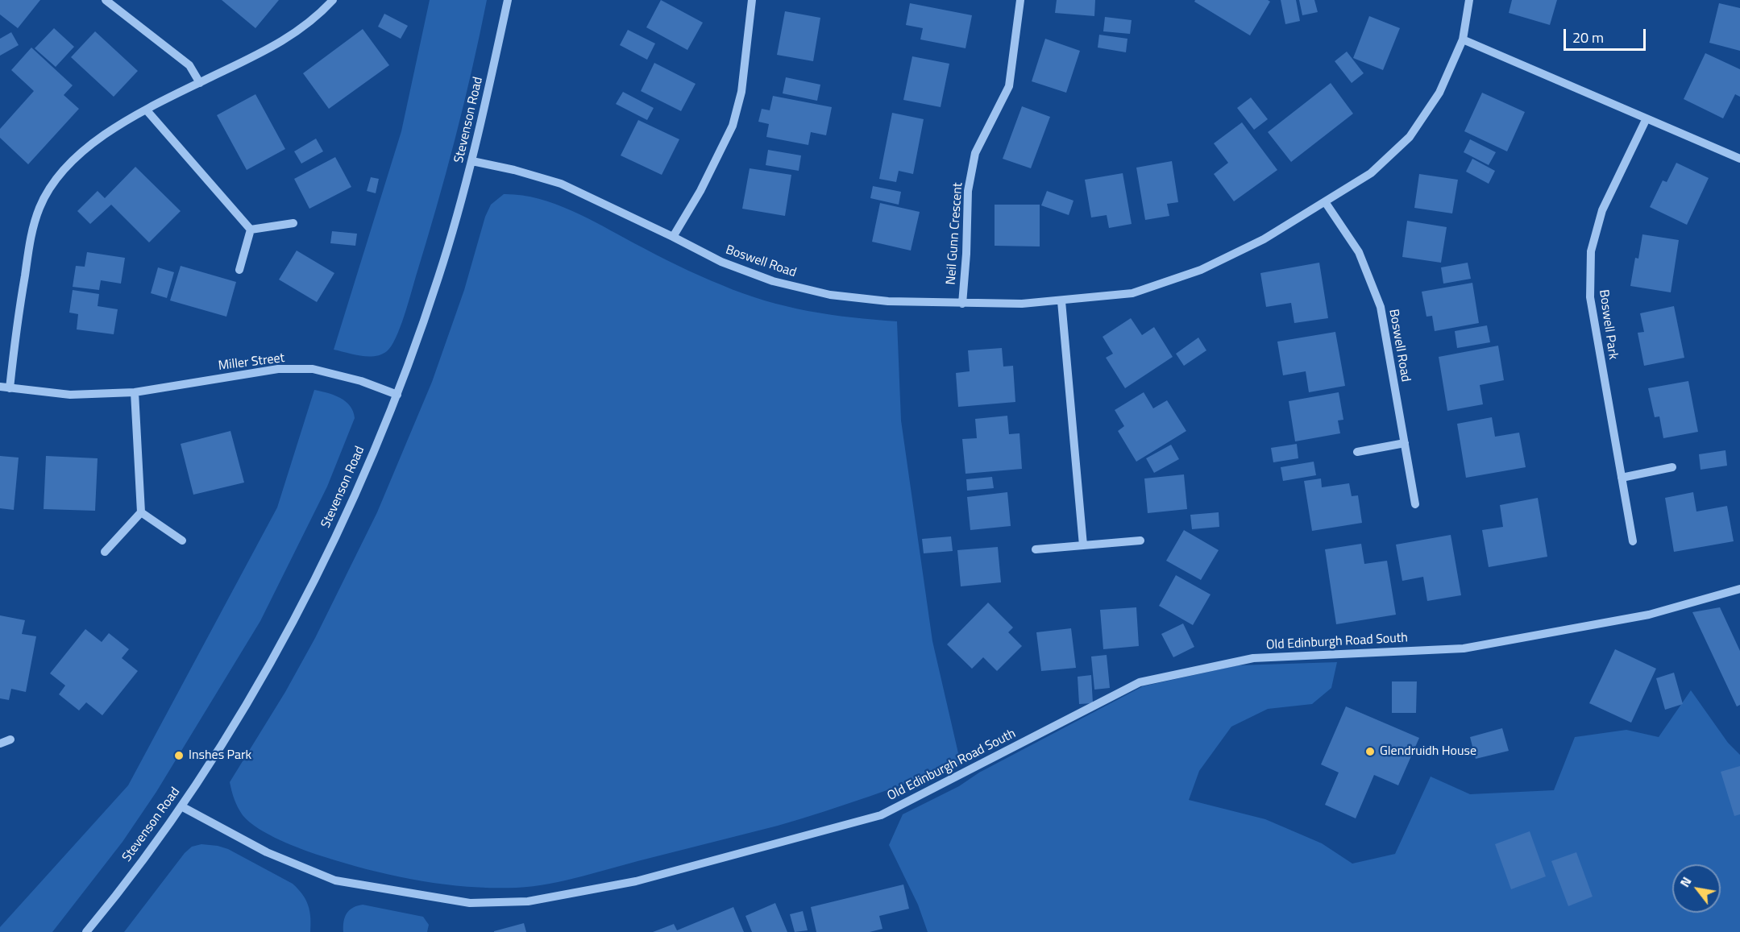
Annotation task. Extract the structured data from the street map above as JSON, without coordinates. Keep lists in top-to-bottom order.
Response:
{
  "streets": {
    "street": [
      "Stevenson Road",
      "Neil Gunn Crescent",
      "Boswell Road",
      "Boswell Park",
      "Miller Street",
      "Old Edinburgh Road South"
    ]
  },
  "crossings": [
    ["Stevenson Road", "Boswell Road"],
    ["Stevenson Road", "Miller Street"],
    ["Stevenson Road", "Old Edinburgh Road South"],
    ["Neil Gunn Crescent", "Boswell Road"]
  ],
  "places": ["Glendruidh House", "Inshes Park"],
  "scale_bar": "20 m",
  "north": "top left"
}
